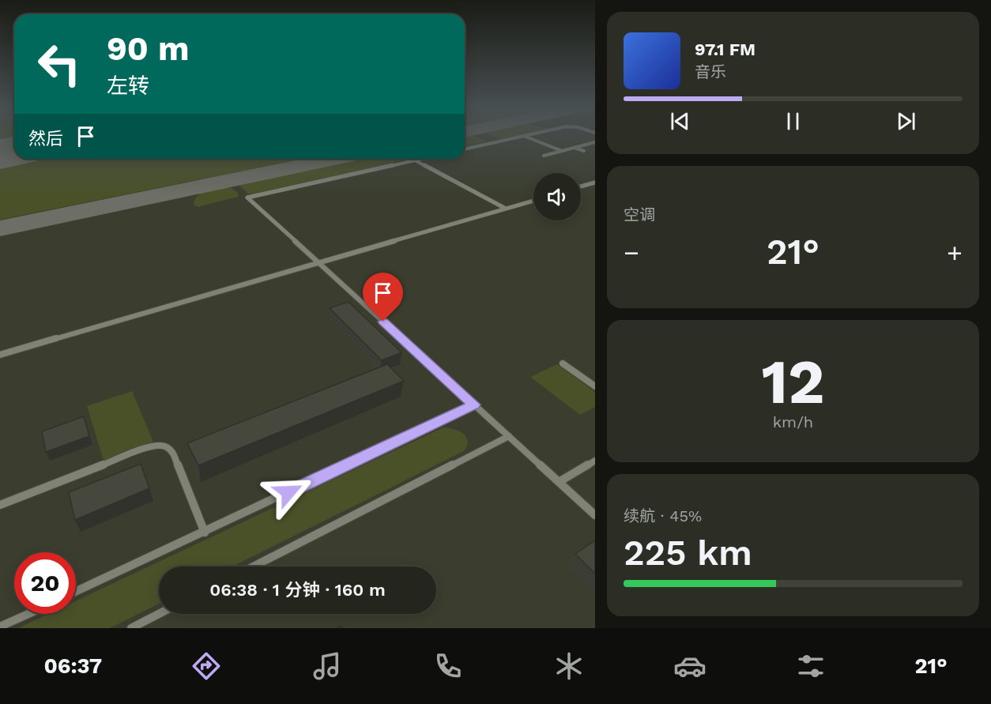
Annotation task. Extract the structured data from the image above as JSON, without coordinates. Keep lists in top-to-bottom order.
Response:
{
  "page": {
    "turn": ["90 m", "左转"],
    "song": ["97.1 FM", "音乐"],
    "then": "然后",
    "tile": [
      "空调",
      ["12", "km/h"],
      ["续航 · 45%", "225 km"]
    ],
    "heat": ["−", "21°", "+"],
    "limit": "20",
    "trip": "06:38 · 1 分钟 · 160 m",
    "tabs": ["06:37", "21°"]
  }
}
